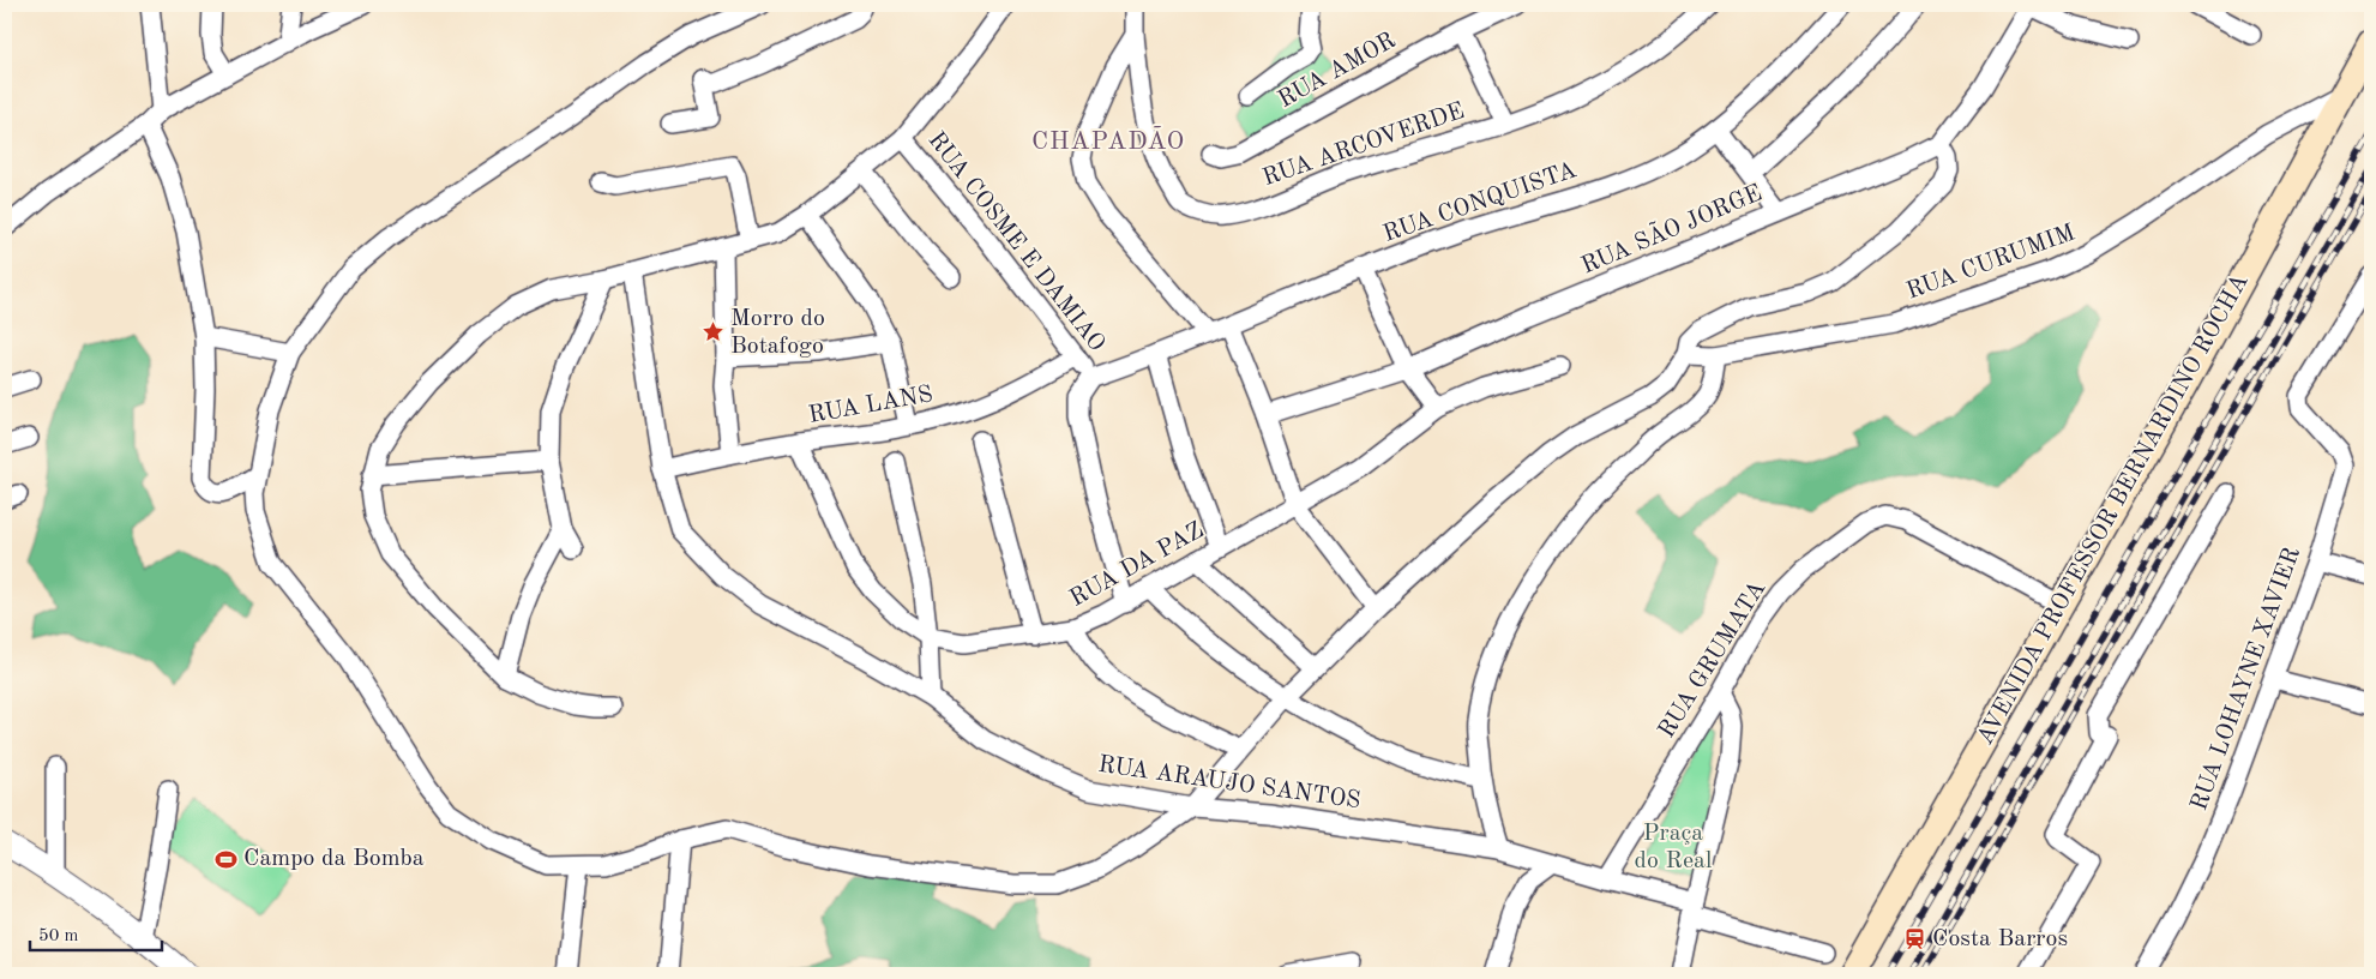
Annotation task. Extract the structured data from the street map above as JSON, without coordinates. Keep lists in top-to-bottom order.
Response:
{
  "streets": {
    "main road": ["AVENIDA PROFESSOR BERNARDINO ROCHA"],
    "street": [
      "RUA AMOR",
      "RUA ARCOVERDE",
      "RUA CONQUISTA",
      "RUA SÃO JORGE",
      "RUA COSME E DAMIAO",
      "RUA CURUMIM",
      "RUA LANS",
      "RUA DA PAZ",
      "RUA GRUMATA",
      "RUA LOHAYNE XAVIER",
      "RUA ARAUJO SANTOS"
    ]
  },
  "crossings": [
    ["RUA CONQUISTA", "RUA COSME E DAMIAO"],
    ["RUA COSME E DAMIAO", "RUA LANS"],
    ["RUA CURUMIM", "AVENIDA PROFESSOR BERNARDINO ROCHA"],
    ["RUA LANS", "RUA DA PAZ"],
    ["RUA LANS", "RUA ARAUJO SANTOS"],
    ["AVENIDA PROFESSOR BERNARDINO ROCHA", "RUA GRUMATA"],
    ["RUA GRUMATA", "RUA ARAUJO SANTOS"]
  ],
  "districts": ["CHAPADÃO"],
  "parks": ["Praça do Real"],
  "places": {
    "place": ["Morro do Botafogo"],
    "sports": ["Campo da Bomba"],
    "station": ["Costa Barros"]
  },
  "scale_bar": "50 m"
}
